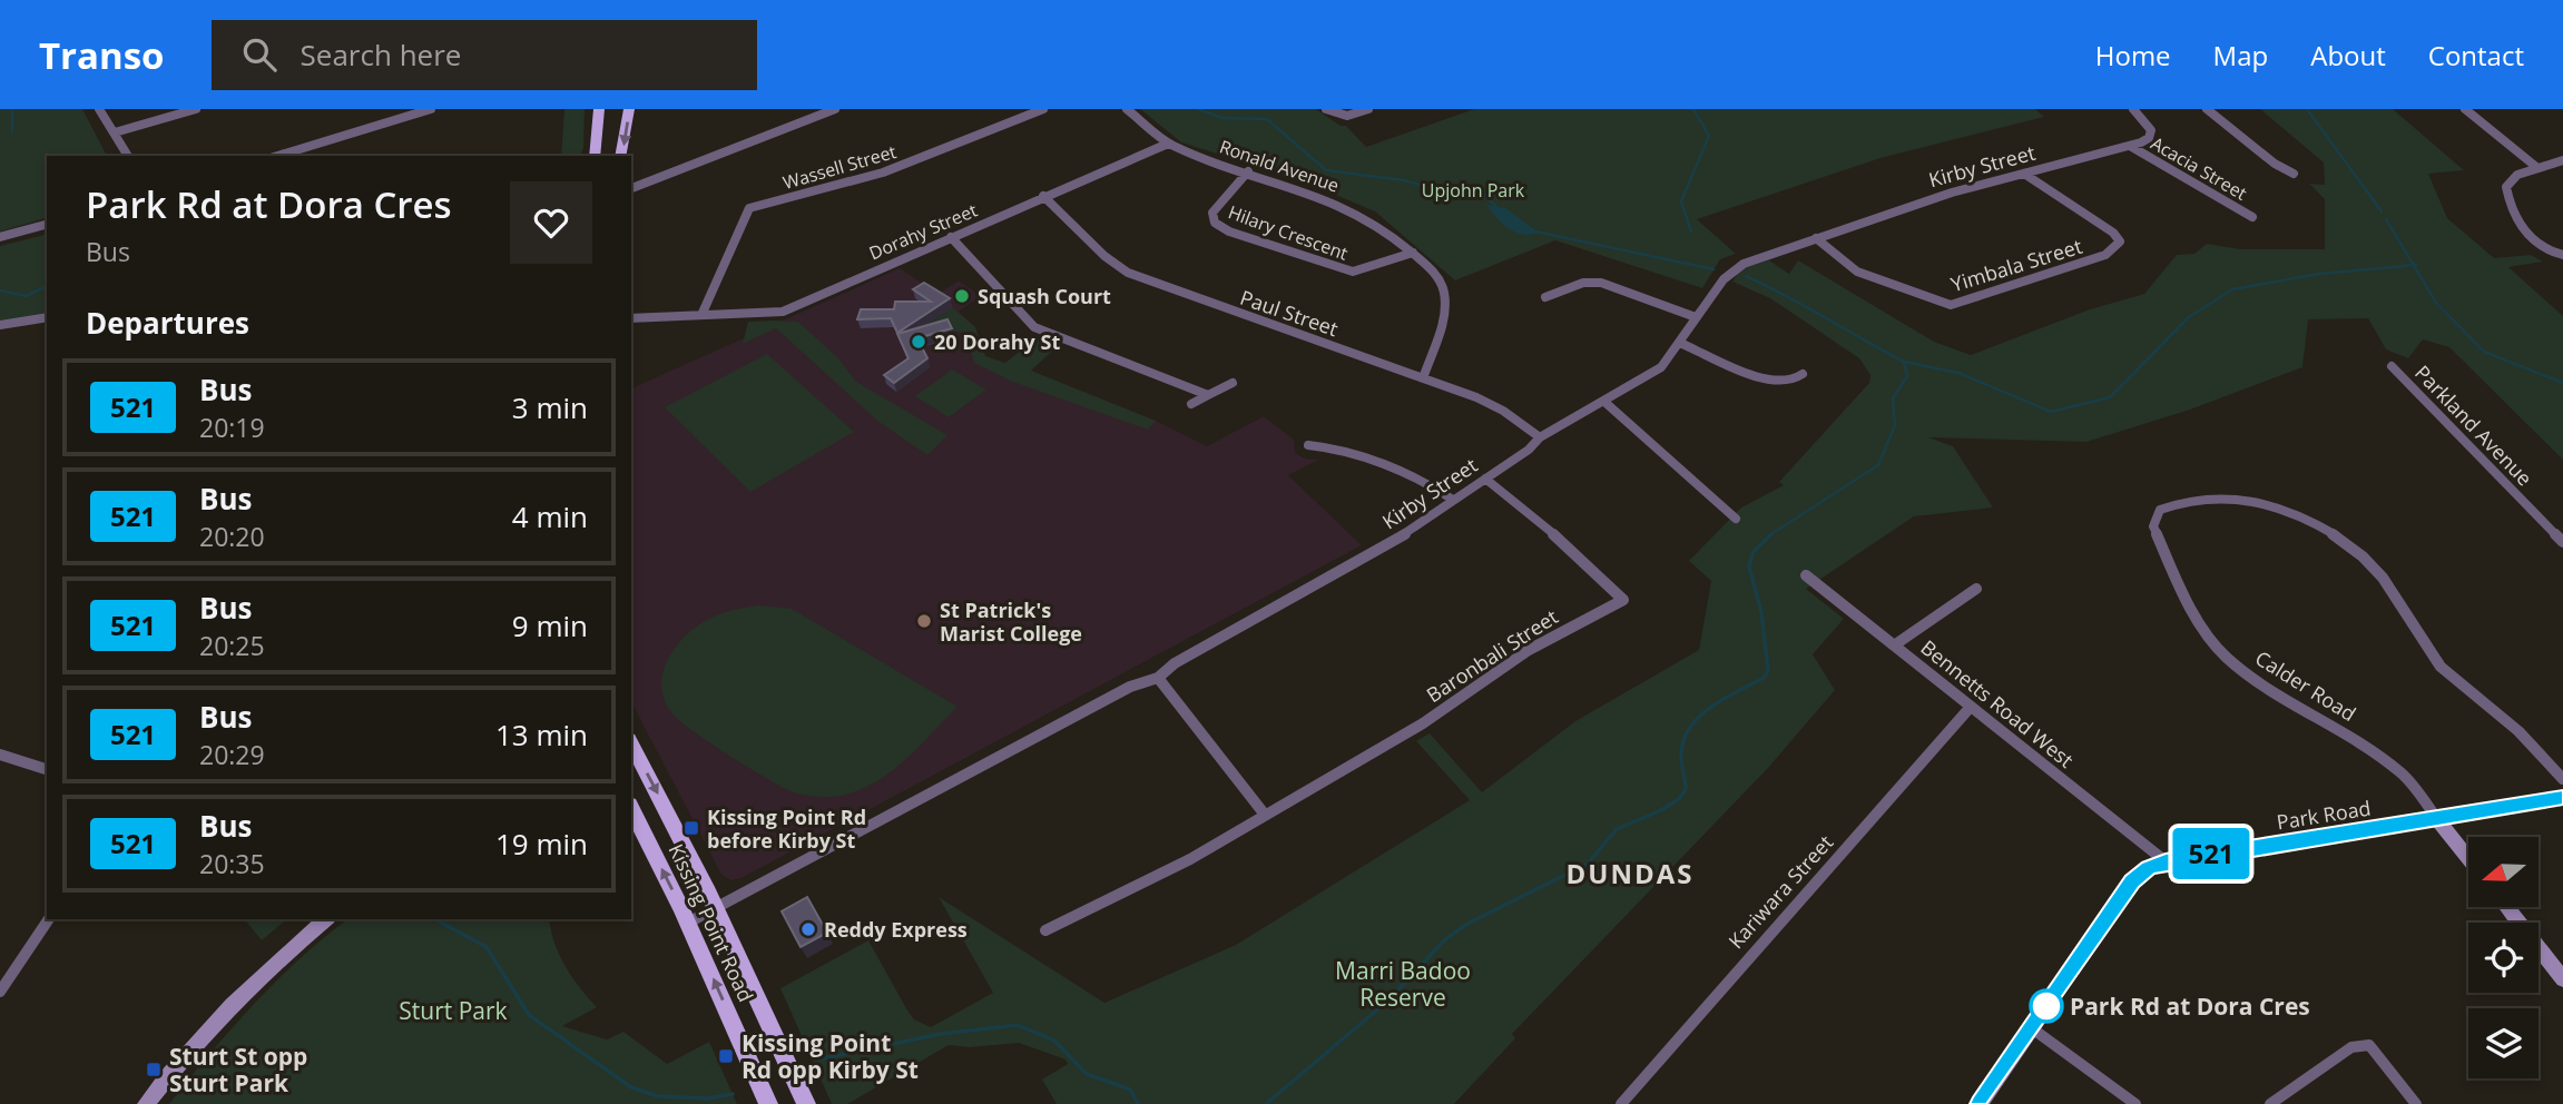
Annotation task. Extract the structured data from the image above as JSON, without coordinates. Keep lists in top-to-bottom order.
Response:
{
  "streets": {
    "main road": ["Kissing Point Road"],
    "street": [
      "Ronald Avenue",
      "Kirby Street",
      "Wassell Street",
      "Acacia Street",
      "Dorahy Street",
      "Hilary Crescent",
      "Yimbala Street",
      "Paul Street",
      "Parkland Avenue",
      "Baronbali Street",
      "Calder Road",
      "Bennetts Road West",
      "Park Road",
      "Kariwara Street"
    ]
  },
  "crossings": [
    ["Ronald Avenue", "Dorahy Street"],
    ["Ronald Avenue", "Hilary Crescent"],
    ["Ronald Avenue", "Paul Street"],
    ["Kirby Street", "Acacia Street"],
    ["Kirby Street", "Yimbala Street"],
    ["Kirby Street", "Paul Street"],
    ["Kirby Street", "Baronbali Street"],
    ["Kirby Street", "Kissing Point Road"],
    ["Wassell Street", "Dorahy Street"],
    ["Dorahy Street", "Paul Street"],
    ["Calder Road", "Park Road"],
    ["Bennetts Road West", "Park Road"],
    ["Bennetts Road West", "Kariwara Street"]
  ],
  "districts": ["DUNDAS"],
  "parks": ["Upjohn Park", "Marri Badoo Reserve", "Sturt Park"],
  "places": {
    "other": [
      "Squash Court",
      "20 Dorahy St",
      "St Patrick's Marist College",
      "Reddy Express",
      "Park Rd at Dora Cres"
    ],
    "transit": ["Kissing Point Rd before Kirby St", "Kissing Point Rd opp Kirby St", "Sturt St opp Sturt Park"]
  },
  "lines": ["bus line 521"],
  "north": "left",
  "page": {
    "header": "Transo",
    "search": "Search here",
    "nav": [
      "Home",
      "Map",
      "About",
      "Contact"
    ],
    "on_map": "521",
    "heading": [
      ["Park Rd at Dora Cres", "Bus"],
      "Departures"
    ],
    "list": [
      {
        "mark": "521",
        "name": "Bus",
        "note": "20:19",
        "value": "3 min"
      },
      {
        "mark": "521",
        "name": "Bus",
        "note": "20:20",
        "value": "4 min"
      },
      {
        "mark": "521",
        "name": "Bus",
        "note": "20:25",
        "value": "9 min"
      },
      {
        "mark": "521",
        "name": "Bus",
        "note": "20:29",
        "value": "13 min"
      },
      {
        "mark": "521",
        "name": "Bus",
        "note": "20:35",
        "value": "19 min"
      }
    ]
  }
}
